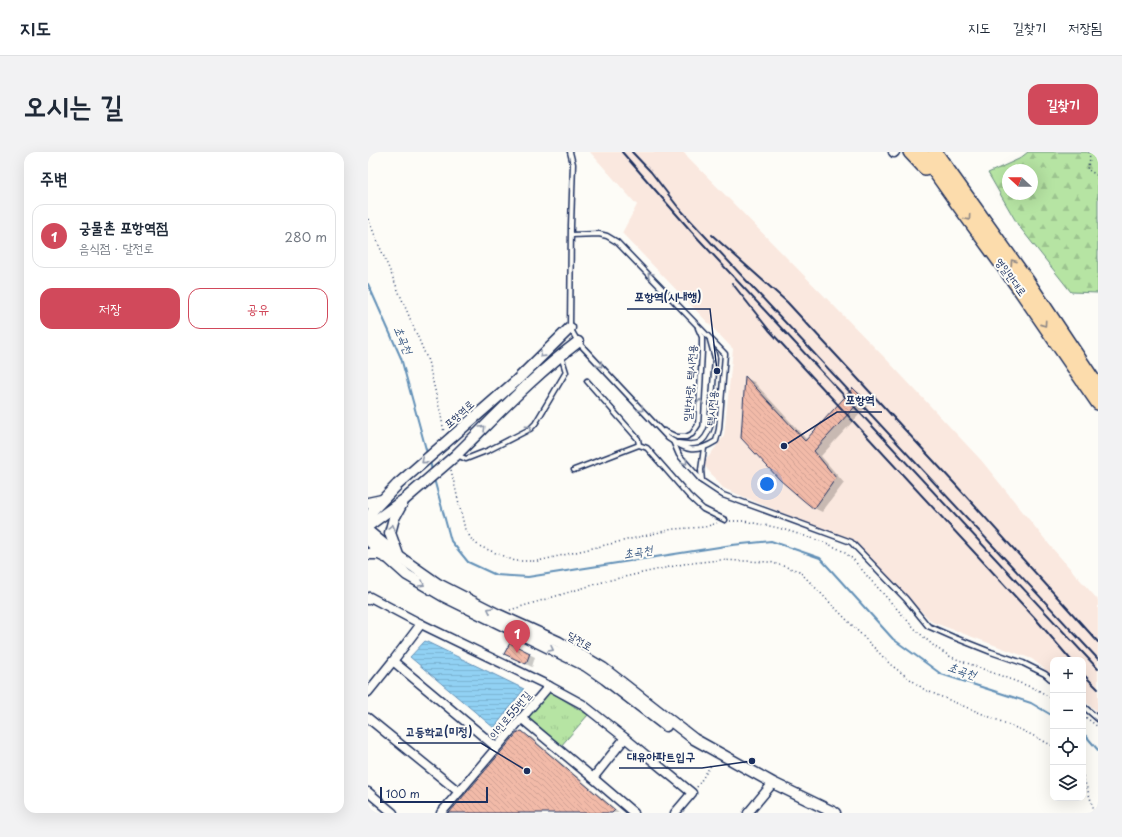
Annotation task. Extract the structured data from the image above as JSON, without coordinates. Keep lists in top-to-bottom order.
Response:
{
  "streets": {
    "highway": ["영일만대로"],
    "street": ["포항역로", "달전로", "이인로55번길"],
    "lane": ["일반차량, 택시전용", "택시전용"]
  },
  "crossings": [
    ["일반차량, 택시전용", "택시전용"]
  ],
  "one_way": ["택시전용"],
  "water": ["초곡천"],
  "places": [
    "포항역(시내행)",
    "포항역",
    "대유아파트입구",
    "고등학교(미정)"
  ],
  "scale_bar": "100 m",
  "north": "left",
  "page": {
    "header": "지도",
    "nav": ["지도", "길찾기", "저장됨"],
    "title": "오시는 길",
    "buttons": [
      "길찾기",
      ["저장", "공유"]
    ],
    "heading": "주변",
    "list": [
      {
        "mark": "1",
        "name": "궁물촌 포항역점",
        "note": "음식점 · 달전로",
        "value": "280 m"
      }
    ],
    "pins": "1",
    "map_buttons": ["+", "−"],
    "scale": "100 m"
  }
}
